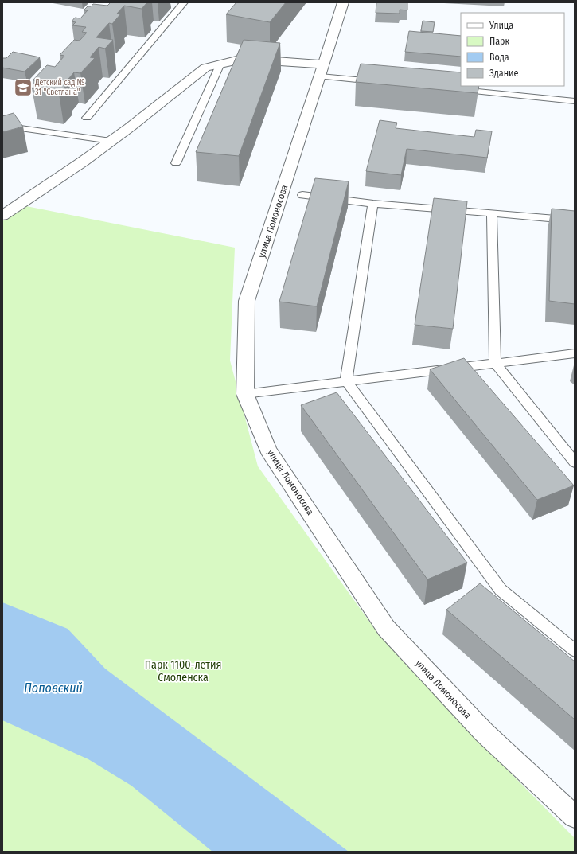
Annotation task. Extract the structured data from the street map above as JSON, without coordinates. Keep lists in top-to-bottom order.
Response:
{
  "streets": {
    "street": ["улица Ломоносова"]
  },
  "water": ["Поповский"],
  "parks": ["Парк 1100-летия Смоленска"],
  "places": {
    "school or university": ["Детский сад № 31 \"Светлана\""]
  },
  "legend": [
    "Улица",
    "Парк",
    "Вода",
    "Здание"
  ]
}
